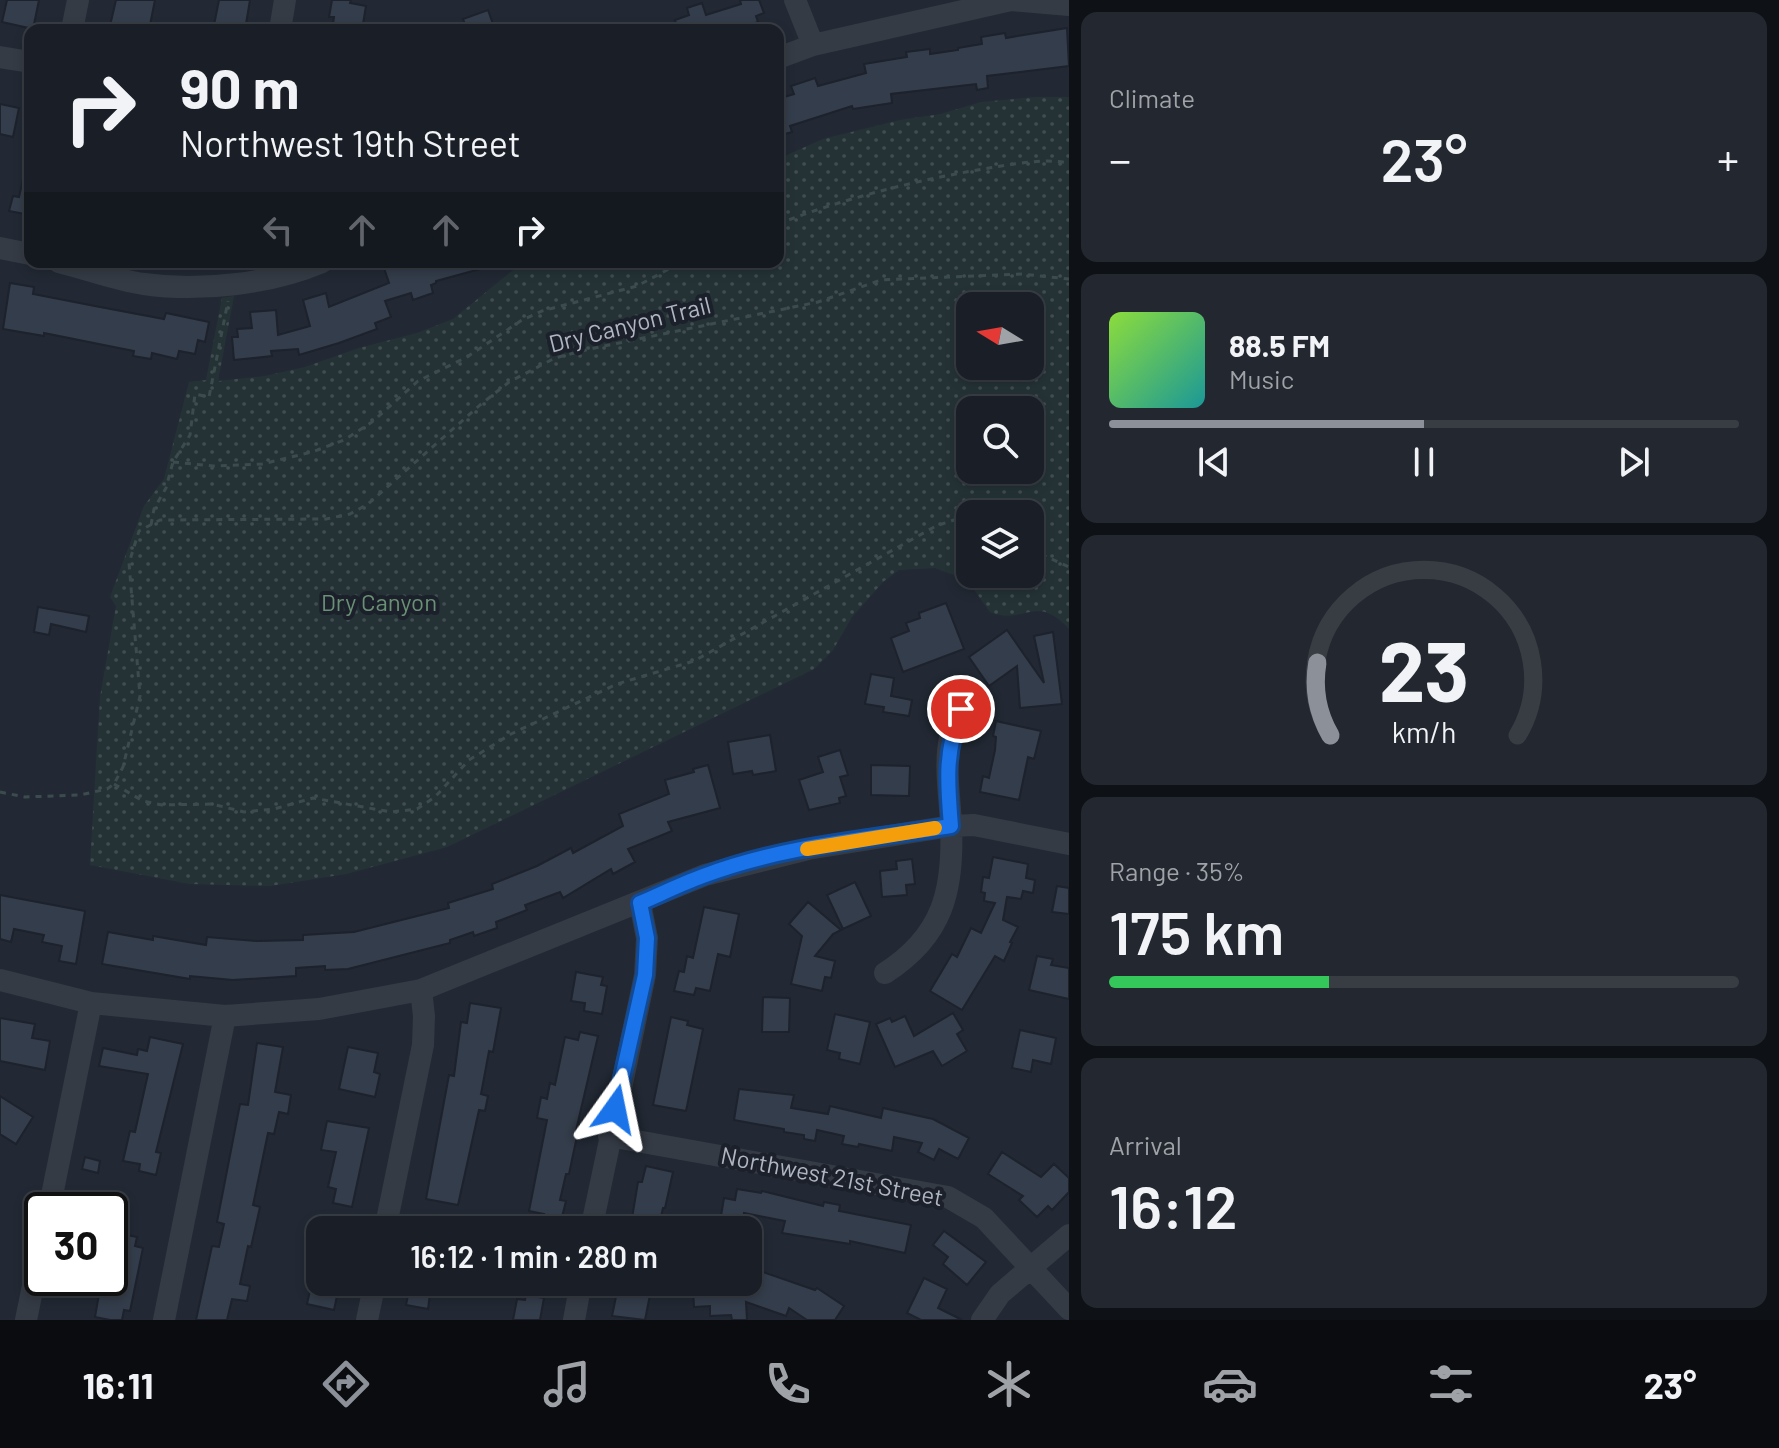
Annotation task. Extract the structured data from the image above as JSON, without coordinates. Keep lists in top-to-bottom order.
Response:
{
  "streets": {
    "street": ["Northwest 21st Street"],
    "path": ["Dry Canyon Trail"]
  },
  "parks": ["Dry Canyon"],
  "north": "left",
  "page": {
    "tile": [
      "Climate",
      ["Range · 35%", "175 km"],
      ["Arrival", "16:12"]
    ],
    "turn": ["90 m", "Northwest 19th Street"],
    "heat": ["−", "23°", "+"],
    "song": ["88.5 FM", "Music"],
    "limit": "30",
    "trip": "16:12 · 1 min · 280 m",
    "tabs": ["16:11", "23°"],
    "gauge": ["23", "km/h"]
  }
}
